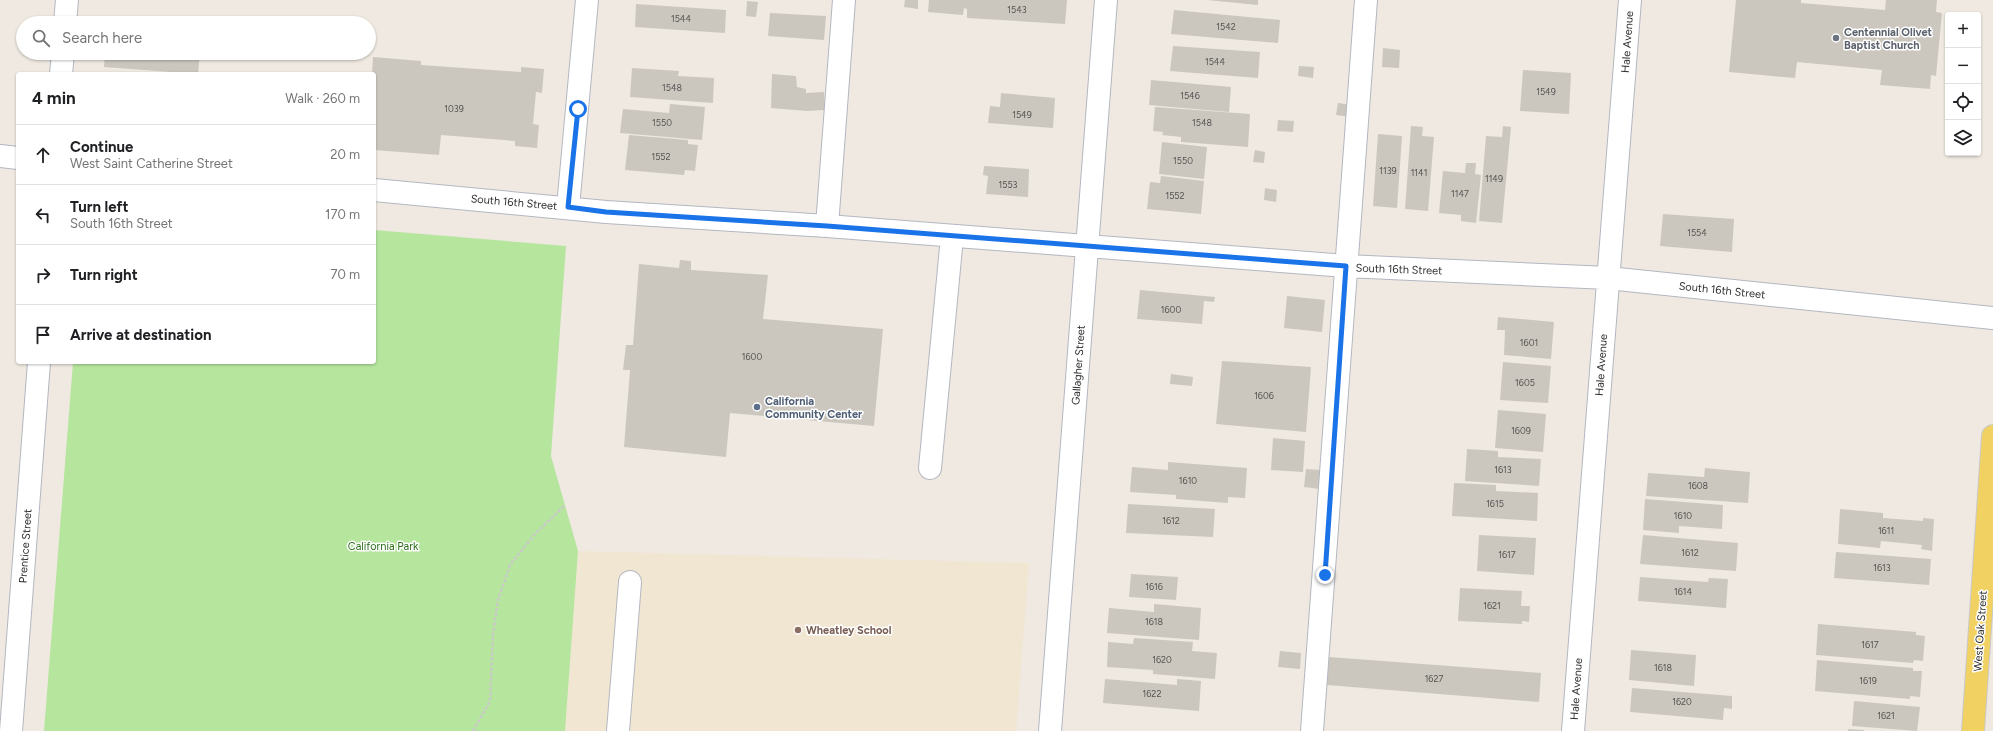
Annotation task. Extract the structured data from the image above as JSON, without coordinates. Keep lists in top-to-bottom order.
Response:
{
  "streets": {
    "main road": ["West Oak Street"],
    "street": [
      "Hale Avenue",
      "South 16th Street",
      "Gallagher Street",
      "Prentice Street"
    ]
  },
  "crossings": [
    ["Hale Avenue", "South 16th Street"],
    ["South 16th Street", "Gallagher Street"]
  ],
  "parks": ["California Park"],
  "places": ["Centennial Olivet Baptist Church", "California Community Center", "Wheatley School"],
  "house_numbers": [
    "1543",
    "1544",
    "1542",
    "1544",
    "1548",
    "1549",
    "1546",
    "1039",
    "1549",
    "1550",
    "1548",
    "1552",
    "1550",
    "1139",
    "1141",
    "1149",
    "1553",
    "1147",
    "1552",
    "1554",
    "1600",
    "1601",
    "1600",
    "1605",
    "1606",
    "1609",
    "1613",
    "1610",
    "1608",
    "1615",
    "1610",
    "1612",
    "1611",
    "1612",
    "1617",
    "1613",
    "1616",
    "1614",
    "1621",
    "1618",
    "1617",
    "1620",
    "1618",
    "1627",
    "1619",
    "1622",
    "1620",
    "1621"
  ],
  "page": {
    "map_buttons": ["+", "−"],
    "search": "Search here",
    "heading": ["4 min", "Walk · 260 m"],
    "list": [
      ["Continue", "West Saint Catherine Street", "20 m"],
      ["Turn left", "South 16th Street", "170 m"],
      ["Turn right", "70 m"],
      "Arrive at destination"
    ]
  }
}
